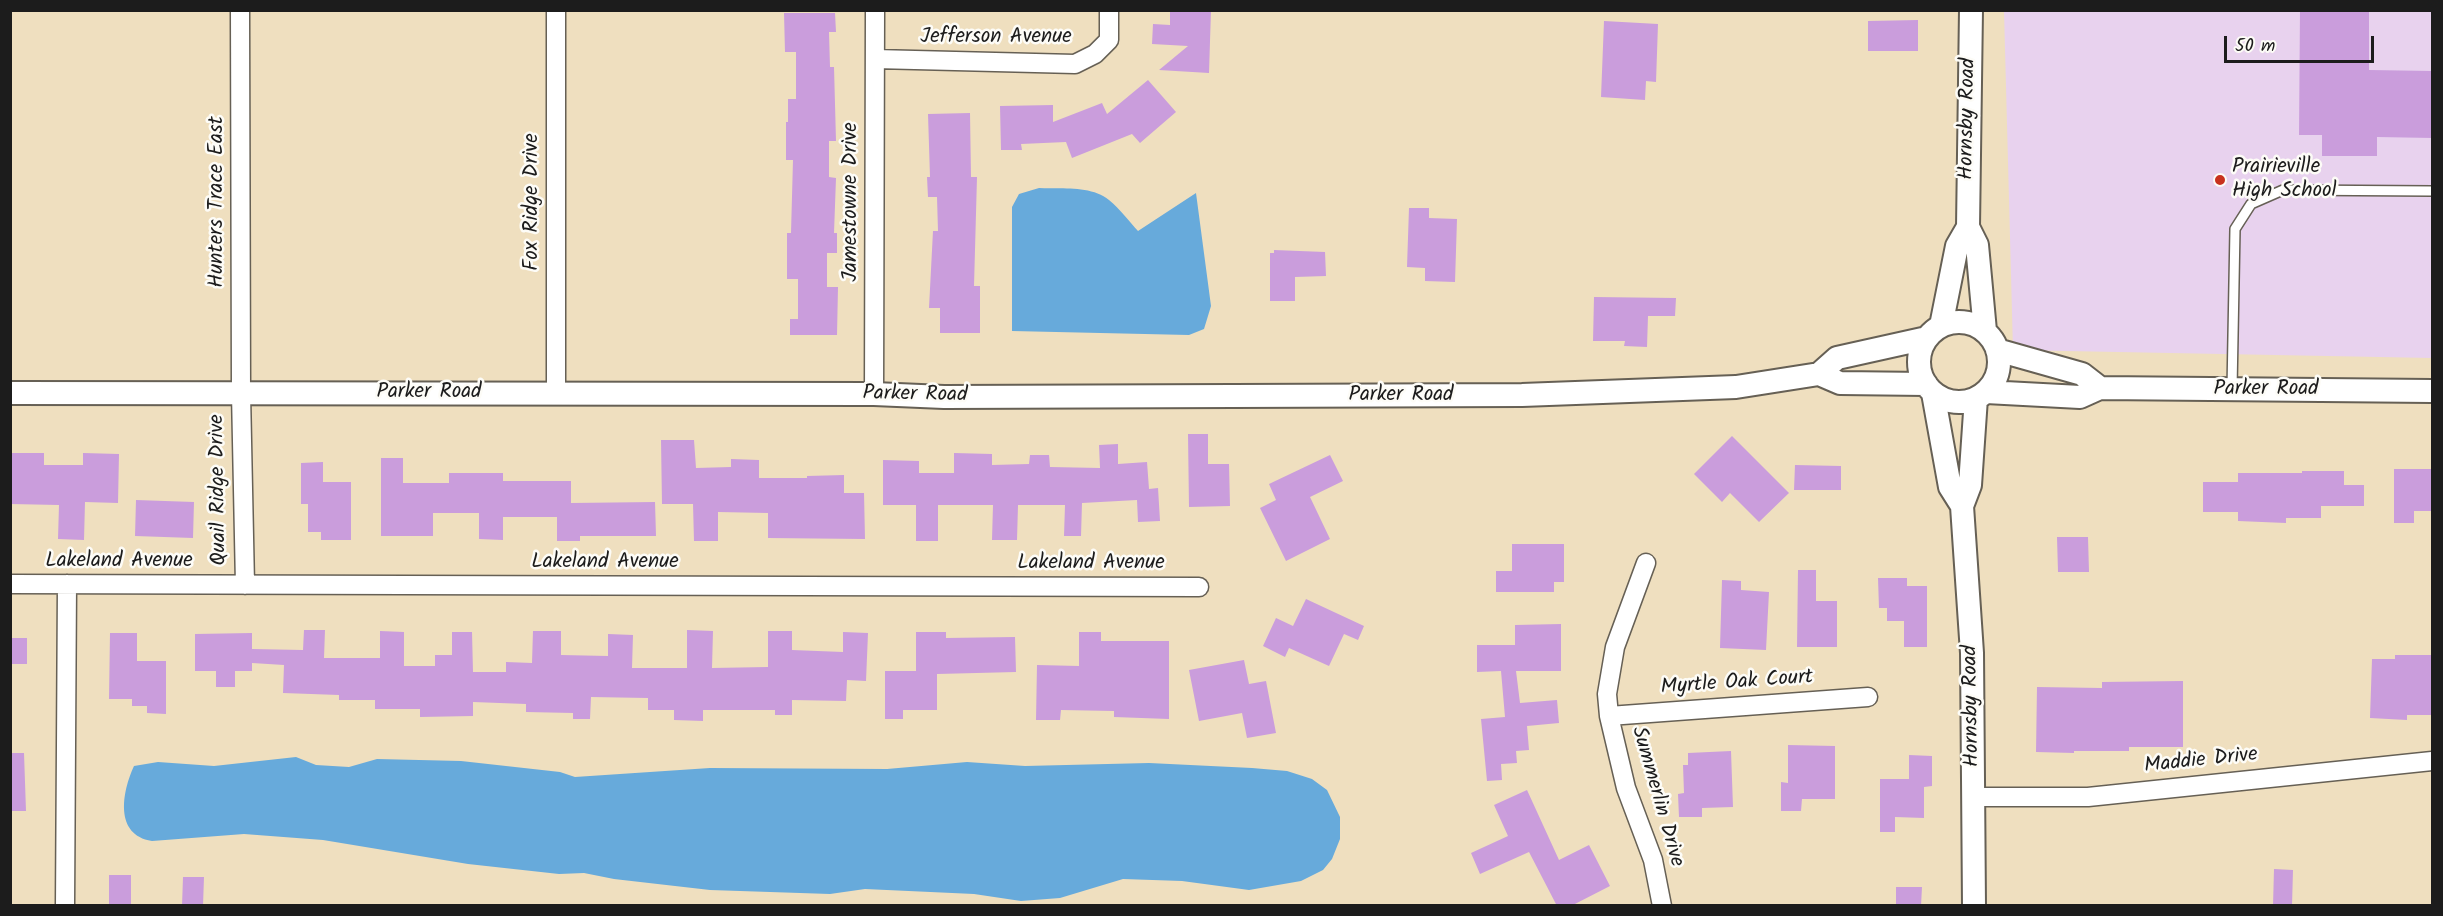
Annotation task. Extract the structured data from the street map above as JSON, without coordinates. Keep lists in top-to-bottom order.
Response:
{
  "streets": {
    "street": [
      "Jefferson Avenue",
      "Hornsby Road",
      "Hunters Trace East",
      "Fox Ridge Drive",
      "Jamestowne Drive",
      "Parker Road",
      "Quail Ridge Drive",
      "Lakeland Avenue",
      "Myrtle Oak Court",
      "Maddie Drive",
      "Summerlin Drive"
    ]
  },
  "crossings": [
    ["Jefferson Avenue", "Jamestowne Drive"],
    ["Hornsby Road", "Parker Road"],
    ["Hornsby Road", "Maddie Drive"],
    ["Hunters Trace East", "Parker Road"],
    ["Hunters Trace East", "Quail Ridge Drive"],
    ["Fox Ridge Drive", "Parker Road"],
    ["Jamestowne Drive", "Parker Road"],
    ["Parker Road", "Quail Ridge Drive"],
    ["Quail Ridge Drive", "Lakeland Avenue"],
    ["Myrtle Oak Court", "Summerlin Drive"]
  ],
  "places": ["Prairieville High School"],
  "scale_bar": "50 m"
}
